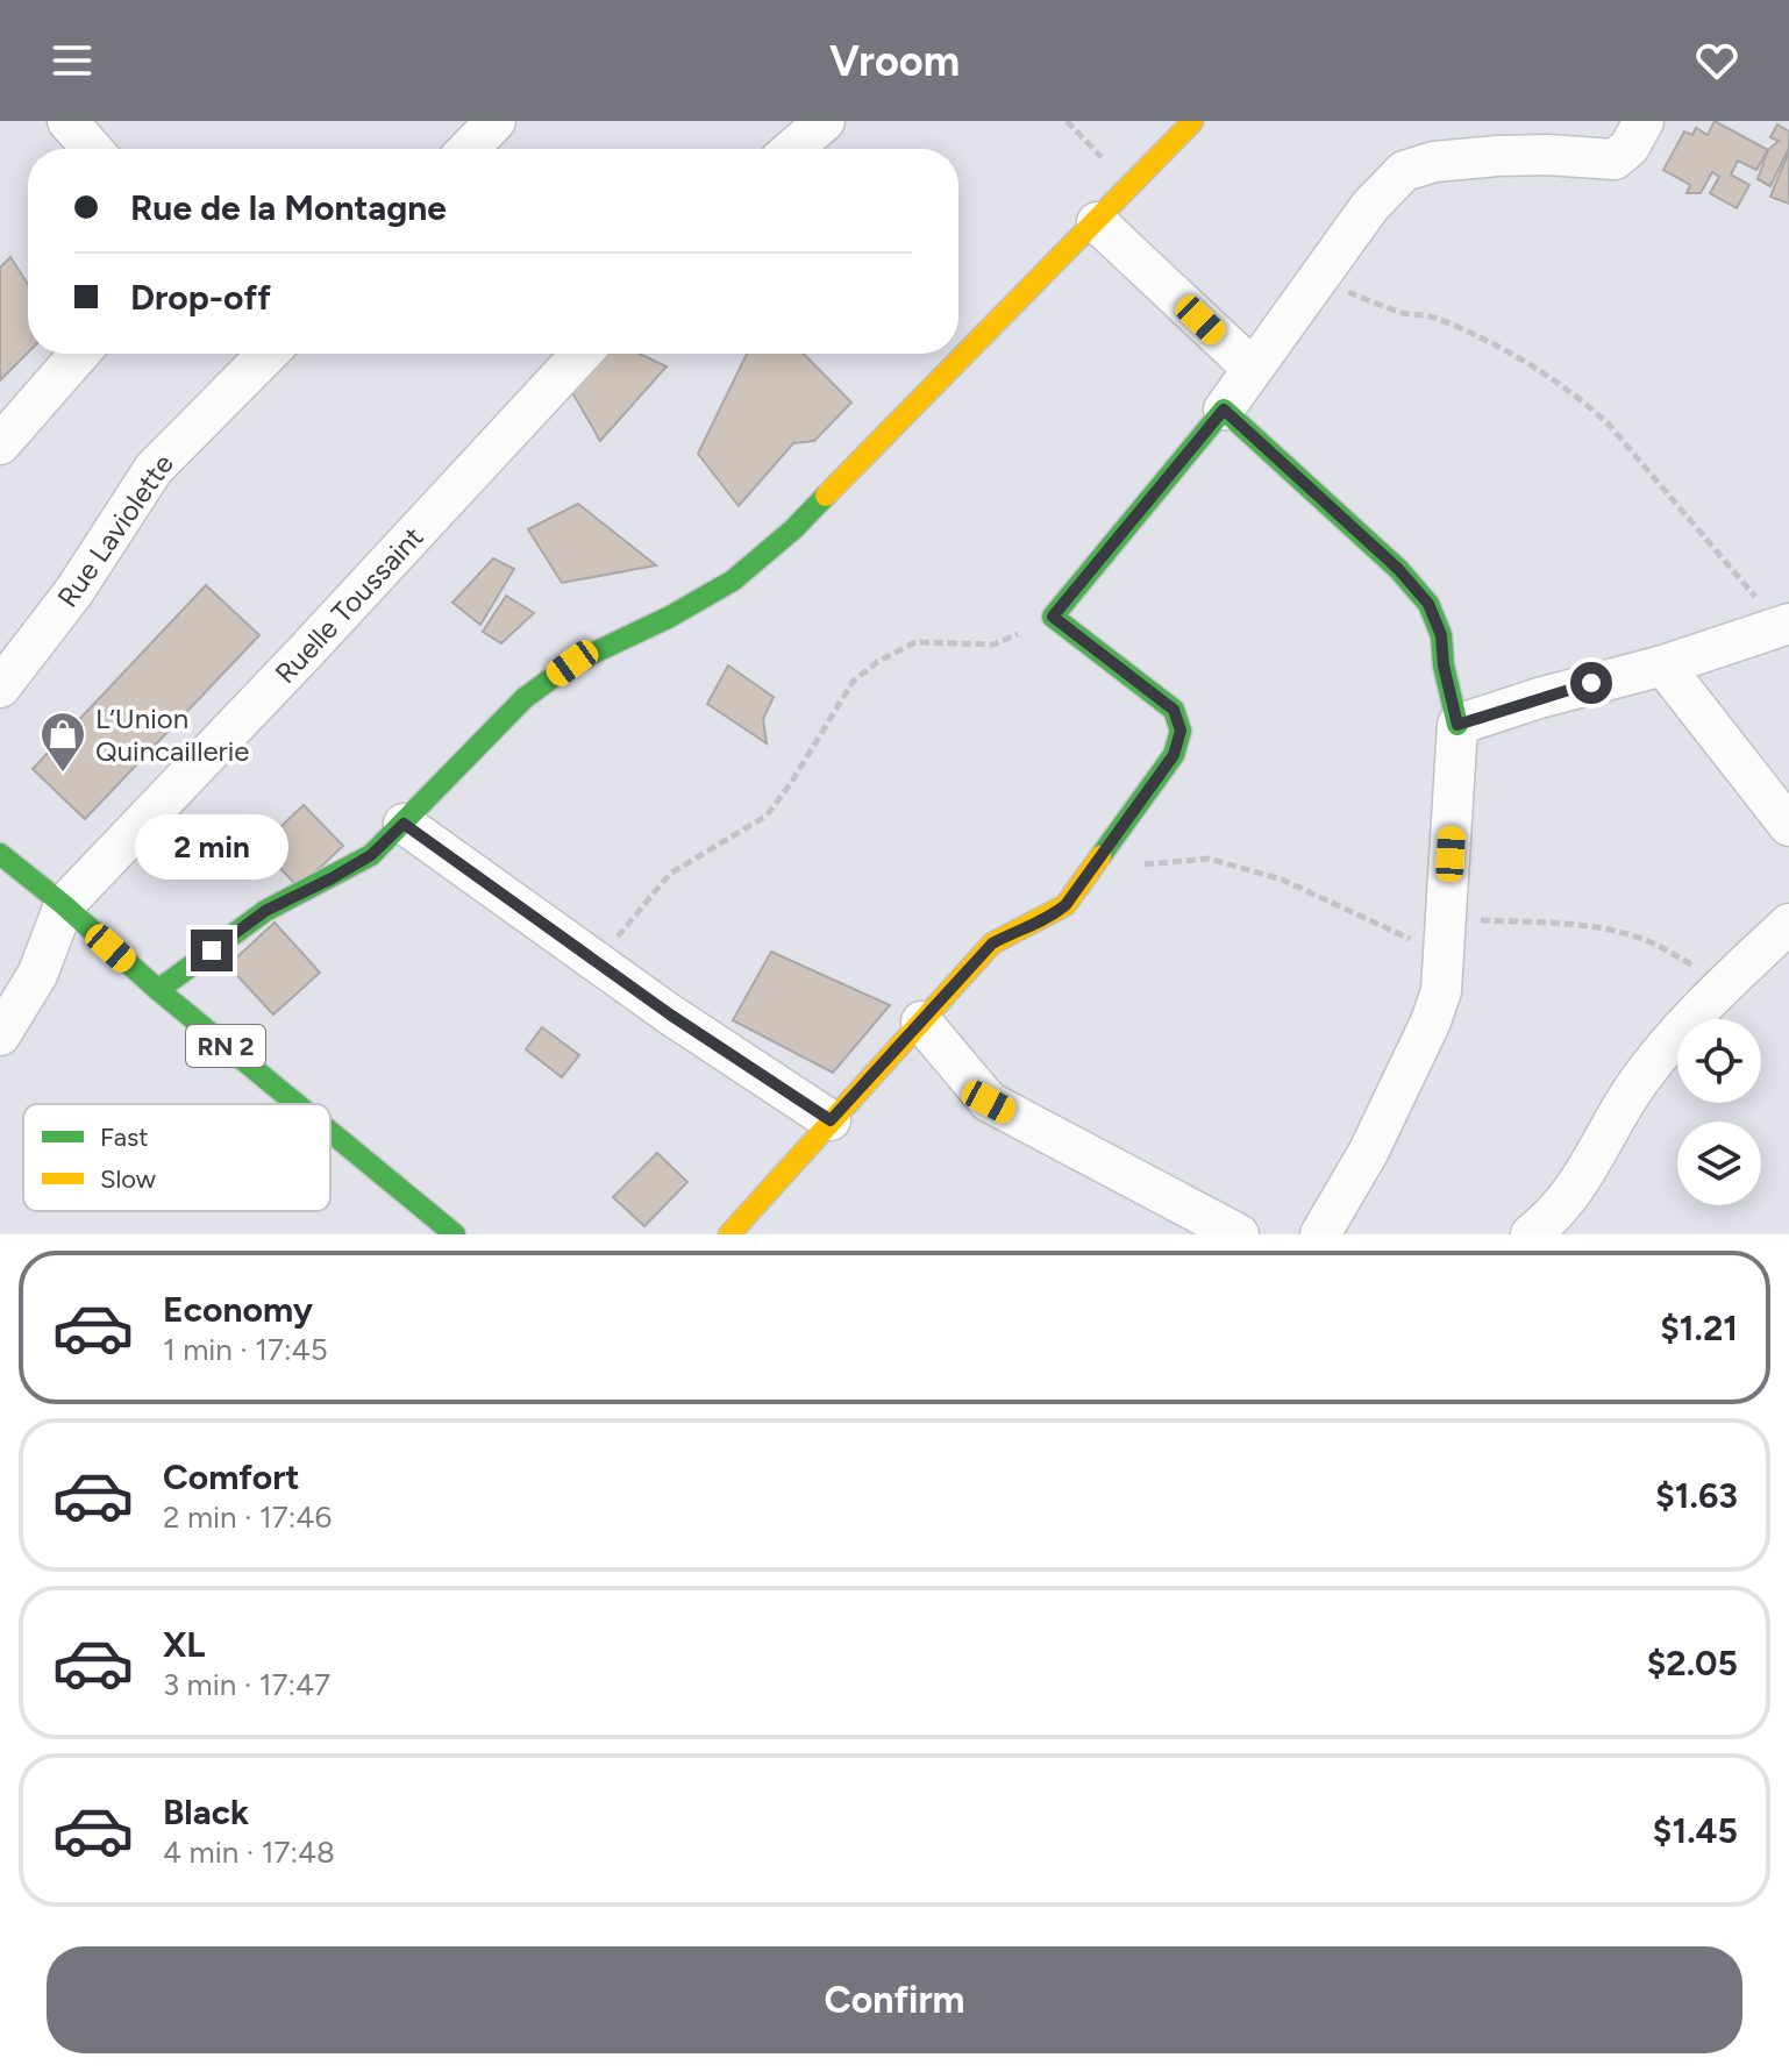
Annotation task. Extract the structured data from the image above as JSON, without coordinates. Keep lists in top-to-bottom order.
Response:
{
  "streets": {
    "street": ["Rue Laviolette", "Ruelle Toussaint", "RN 2"]
  },
  "crossings": [
    ["Ruelle Toussaint", "RN 2"]
  ],
  "places": {
    "shop": ["L’Union Quincaillerie"]
  },
  "legend": ["Fast", "Slow"],
  "page": {
    "header": "Vroom",
    "banner": ["Rue de la Montagne", "Drop-off"],
    "bubble": "2 min",
    "list": [
      {
        "name": "Economy",
        "note": "1 min · 17:45",
        "value": "$1.21"
      },
      {
        "name": "Comfort",
        "note": "2 min · 17:46",
        "value": "$1.63"
      },
      {
        "name": "XL",
        "note": "3 min · 17:47",
        "value": "$2.05"
      },
      {
        "name": "Black",
        "note": "4 min · 17:48",
        "value": "$1.45"
      }
    ],
    "buttons": "Confirm"
  }
}
